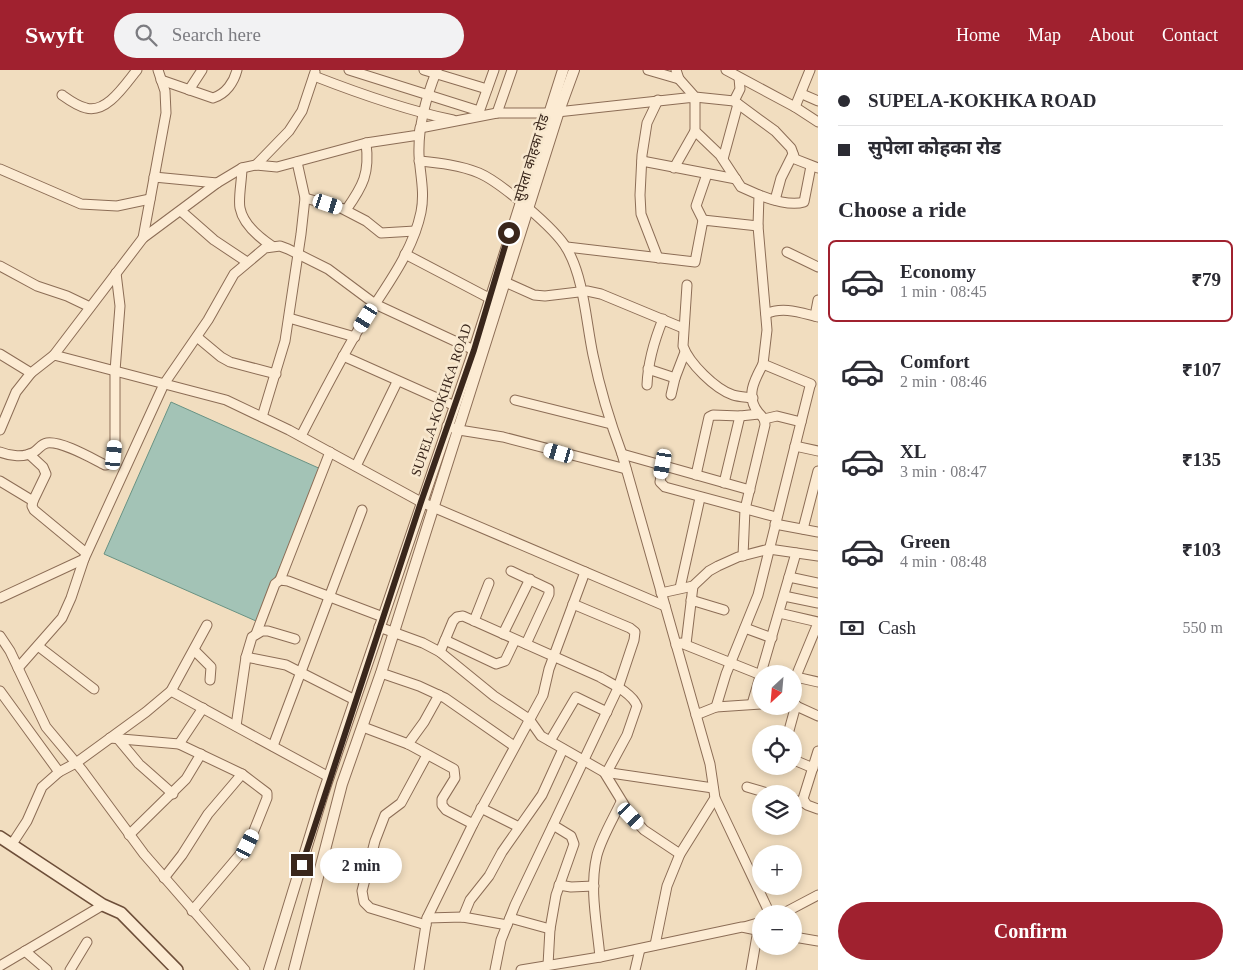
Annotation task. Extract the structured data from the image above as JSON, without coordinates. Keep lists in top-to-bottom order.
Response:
{
  "streets": {
    "street": ["सुपेला कोहका रोड", "SUPELA-KOKHKA ROAD"]
  },
  "north": "bottom left",
  "page": {
    "header": "Swyft",
    "search": "Search here",
    "nav": [
      "Home",
      "Map",
      "About",
      "Contact"
    ],
    "banner": ["SUPELA-KOKHKA ROAD", "सुपेला कोहका रोड"],
    "heading": "Choose a ride",
    "list": [
      {
        "name": "Economy",
        "note": "1 min · 08:45",
        "value": "₹79"
      },
      {
        "name": "Comfort",
        "note": "2 min · 08:46",
        "value": "₹107"
      },
      {
        "name": "XL",
        "note": "3 min · 08:47",
        "value": "₹135"
      },
      {
        "name": "Green",
        "note": "4 min · 08:48",
        "value": "₹103"
      }
    ],
    "pay": ["Cash", "550 m"],
    "map_buttons": ["+", "−"],
    "bubble": "2 min",
    "buttons": "Confirm"
  }
}
